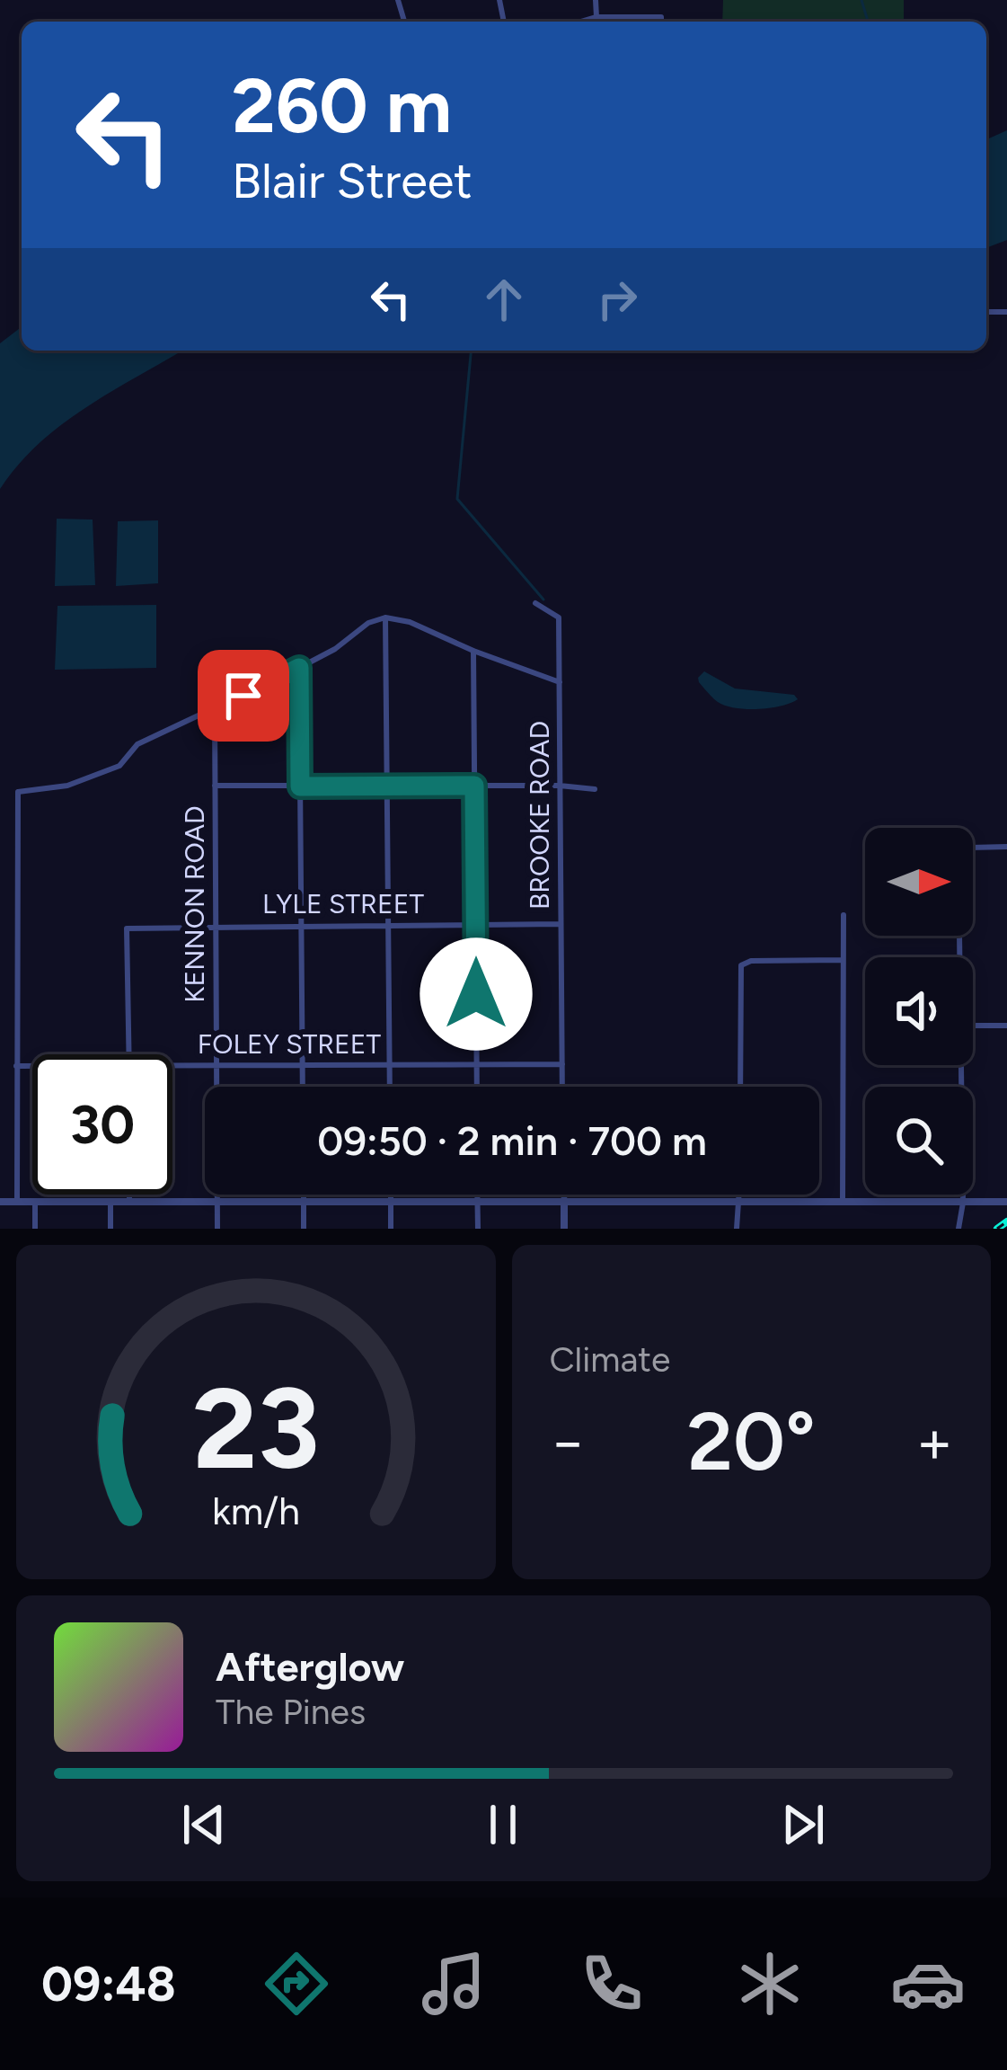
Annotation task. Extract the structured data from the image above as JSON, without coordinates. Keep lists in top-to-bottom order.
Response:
{
  "streets": {
    "street": [
      "BROOKE ROAD",
      "LYLE STREET",
      "KENNON ROAD",
      "FOLEY STREET"
    ]
  },
  "crossings": [
    ["BROOKE ROAD", "LYLE STREET"],
    ["BROOKE ROAD", "FOLEY STREET"],
    ["LYLE STREET", "KENNON ROAD"],
    ["KENNON ROAD", "FOLEY STREET"]
  ],
  "north": "right",
  "page": {
    "turn": ["260 m", "Blair Street"],
    "limit": "30",
    "trip": "09:50 · 2 min · 700 m",
    "tile": "Climate",
    "heat": ["−", "20°", "+"],
    "song": ["Afterglow", "The Pines"],
    "tabs": "09:48",
    "gauge": ["23", "km/h"]
  }
}
